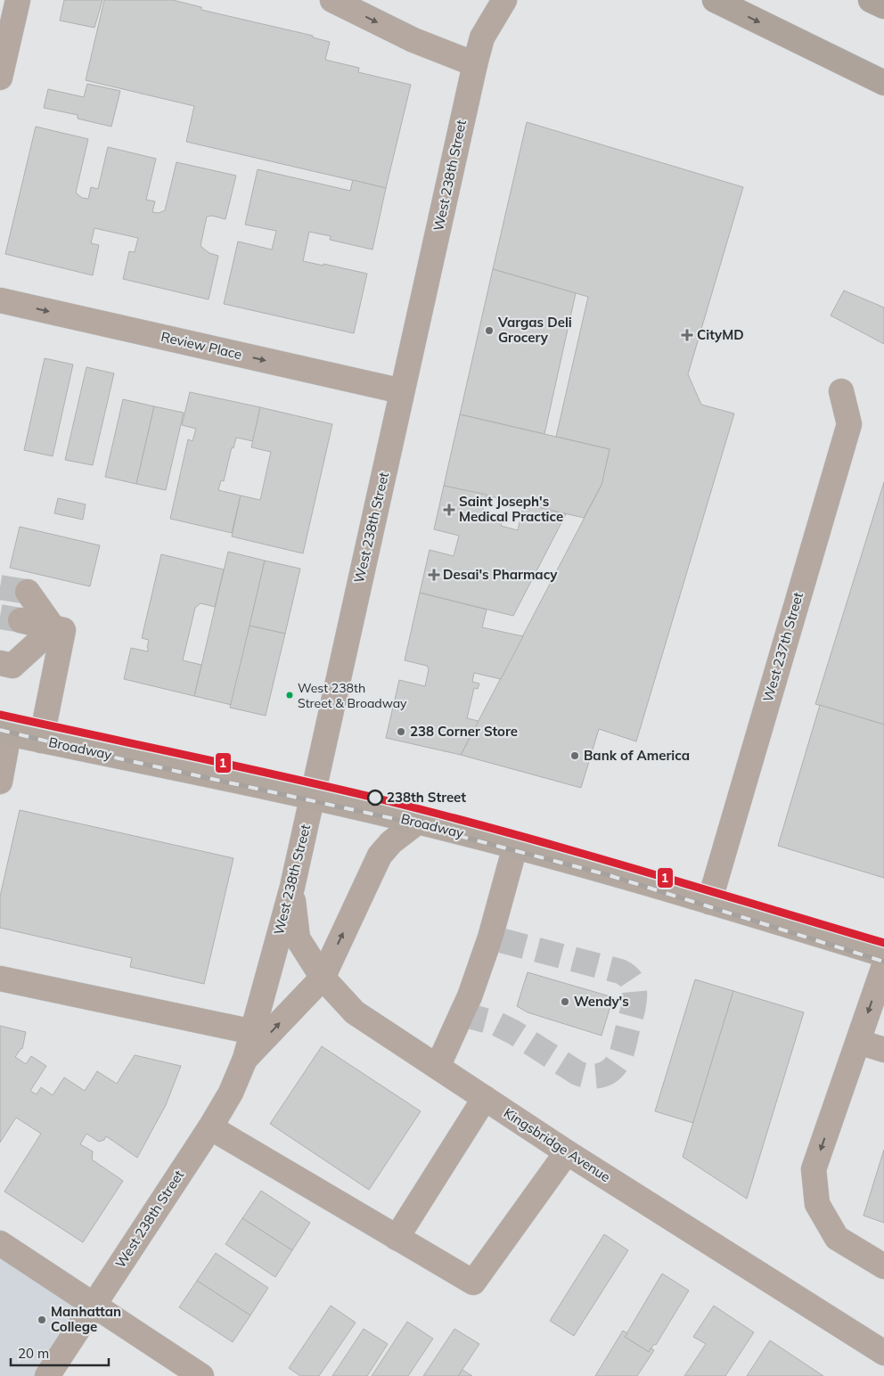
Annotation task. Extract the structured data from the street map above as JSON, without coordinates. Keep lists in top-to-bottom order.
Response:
{
  "streets": {
    "main road": ["Broadway"],
    "street": [
      "West 238th Street",
      "Review Place",
      "West 237th Street",
      "Kingsbridge Avenue"
    ]
  },
  "crossings": [
    ["West 238th Street", "Review Place"],
    ["West 238th Street", "Broadway"],
    ["West 238th Street", "Kingsbridge Avenue"],
    ["West 237th Street", "Broadway"]
  ],
  "one_way": ["Review Place"],
  "places": {
    "other": [
      "Vargas Deli Grocery",
      "West 238th Street & Broadway",
      "238 Corner Store",
      "Bank of America",
      "238th Street",
      "Wendy's",
      "Manhattan College"
    ],
    "health": ["CityMD", "Saint Joseph's Medical Practice", "Desai's Pharmacy"]
  },
  "lines": ["transit line 1"],
  "scale_bar": "20 m"
}
